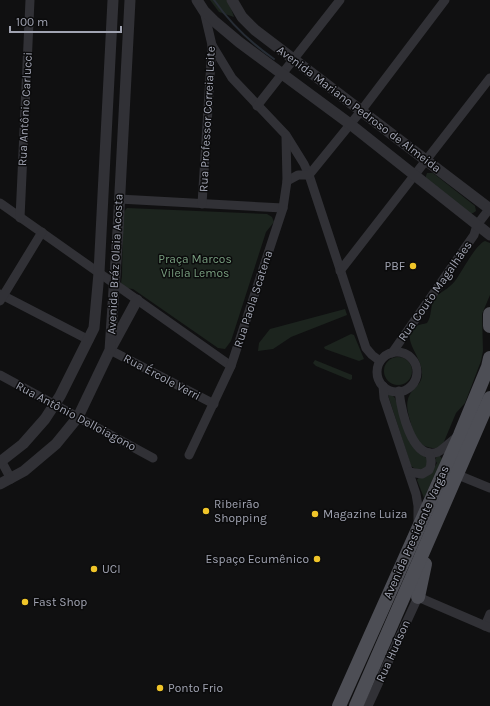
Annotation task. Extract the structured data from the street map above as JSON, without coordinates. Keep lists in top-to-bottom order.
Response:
{
  "streets": {
    "main road": ["Avenida Presidente Vargas"],
    "street": [
      "Rua Antônio Carlucci",
      "Avenida Mariano Pedroso de Almeida",
      "Rua Professor Correia Leite",
      "Avenida Bráz Olaia Acosta",
      "Rua Couto Magalhães",
      "Rua Paola Scatena",
      "Rua Ércole Verri",
      "Rua Antônio Delloiagono",
      "Rua Hudson"
    ]
  },
  "crossings": [
    ["Avenida Mariano Pedroso de Almeida", "Rua Professor Correia Leite"],
    ["Avenida Mariano Pedroso de Almeida", "Rua Couto Magalhães"],
    ["Avenida Bráz Olaia Acosta", "Rua Ércole Verri"],
    ["Avenida Bráz Olaia Acosta", "Rua Antônio Delloiagono"],
    ["Rua Paola Scatena", "Rua Ércole Verri"],
    ["Avenida Presidente Vargas", "Rua Hudson"]
  ],
  "parks": ["Praça Marcos Vilela Lemos"],
  "places": [
    "PBF",
    "Ribeirão Shopping",
    "Magazine Luiza",
    "Espaço Ecumênico",
    "UCI",
    "Fast Shop",
    "Ponto Frio"
  ],
  "scale_bar": "100 m"
}
